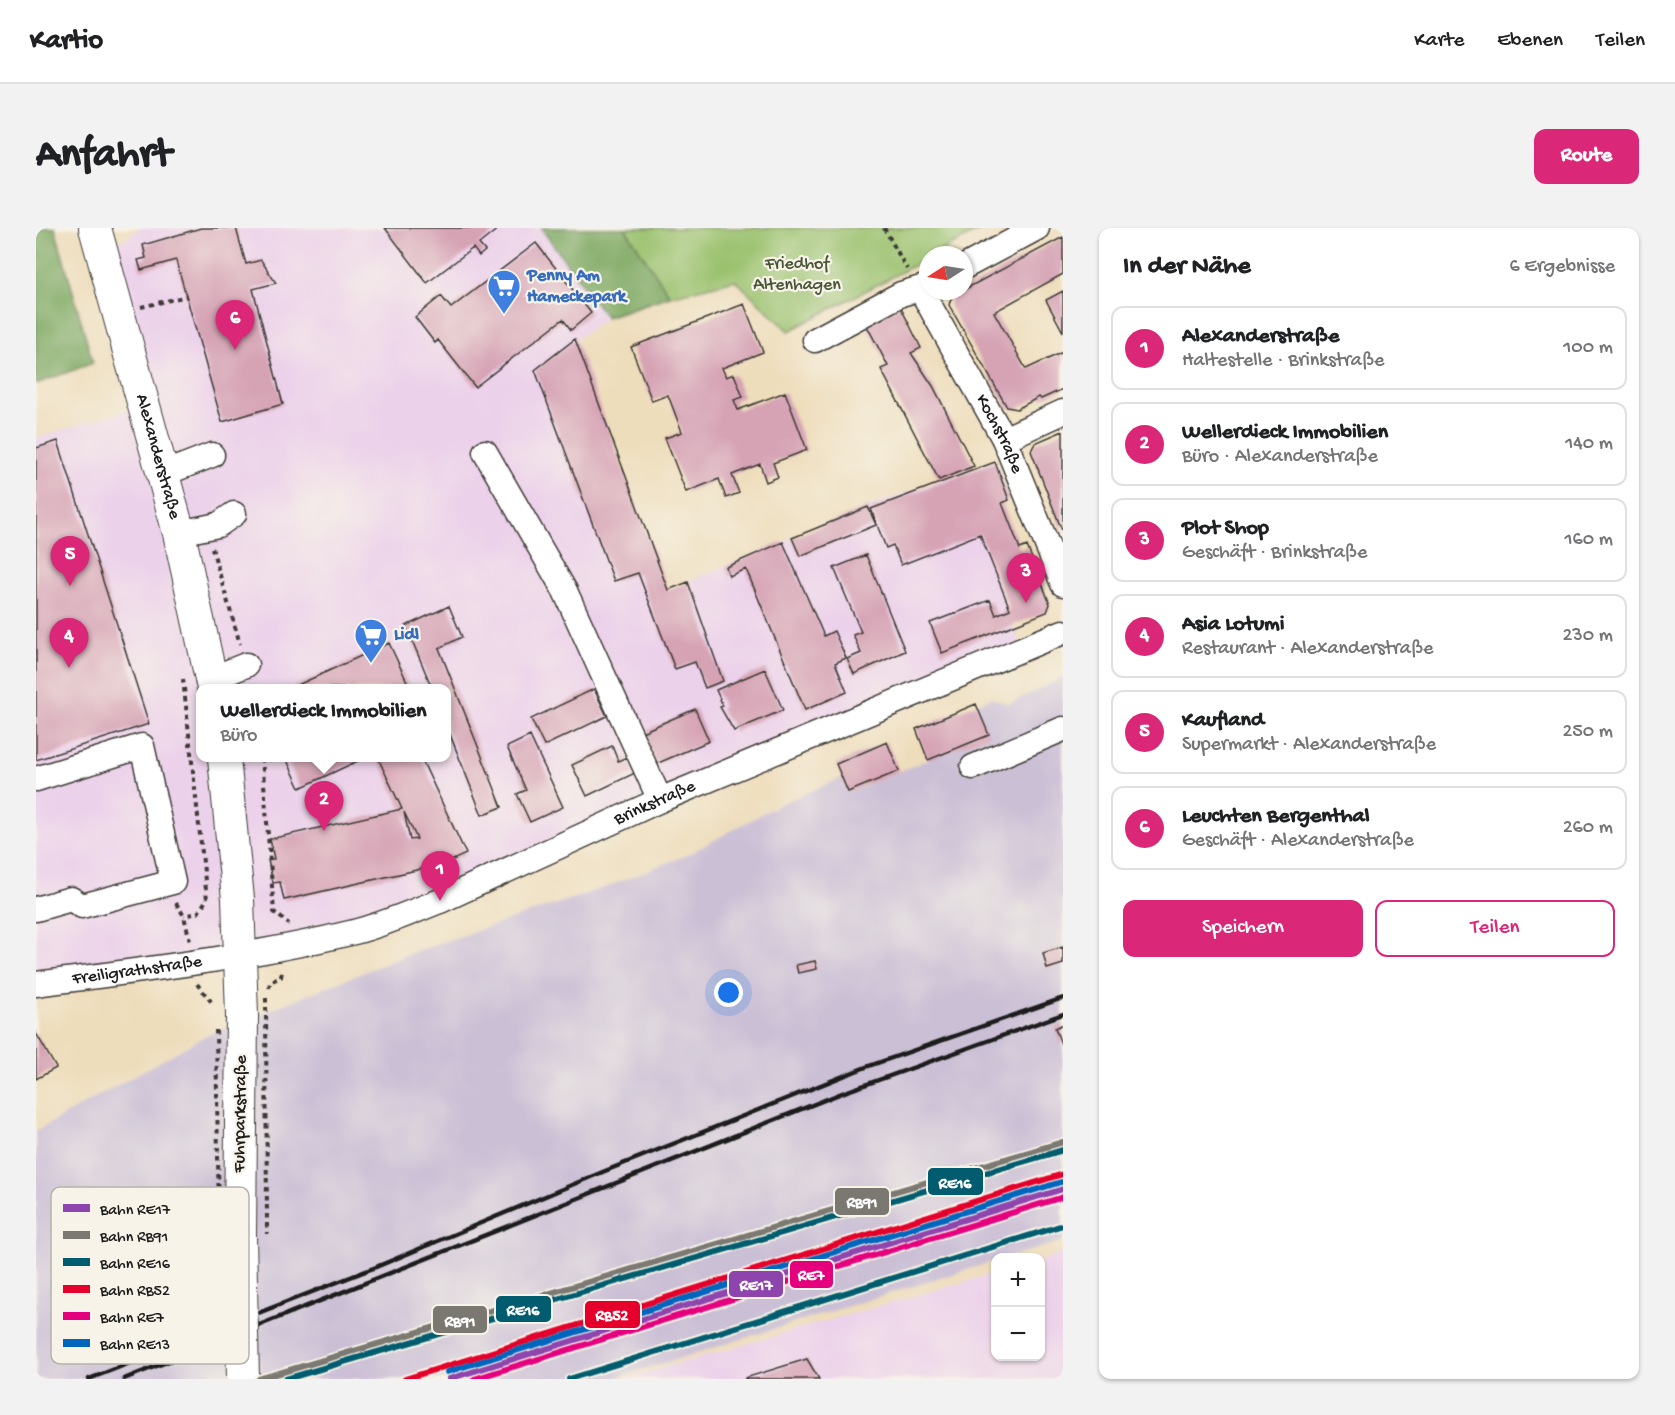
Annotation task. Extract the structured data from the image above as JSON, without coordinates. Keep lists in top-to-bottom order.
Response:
{
  "streets": {
    "main road": ["Alexanderstraße", "Fuhrparkstraße"],
    "street": ["Kochstraße", "Brinkstraße", "Freiligrathstraße"]
  },
  "crossings": [
    ["Brinkstraße", "Freiligrathstraße"],
    ["Brinkstraße", "Fuhrparkstraße"],
    ["Freiligrathstraße", "Fuhrparkstraße"]
  ],
  "parks": ["Friedhof Altenhagen"],
  "places": {
    "supermarket": ["Penny Am Hameckepark", "Lidl"]
  },
  "lines": [
    "rail line RB91",
    "rail line RE16",
    "rail line RB52",
    "rail line RE13",
    "rail line RE17",
    "rail line RE7"
  ],
  "legend": [
    "Bahn RE17",
    "Bahn RB91",
    "Bahn RE16",
    "Bahn RB52",
    "Bahn RE7",
    "Bahn RE13"
  ],
  "north": "left",
  "page": {
    "header": "Kartio",
    "nav": ["Karte", "Ebenen", "Teilen"],
    "buttons": [
      "Route",
      ["Speichern", "Teilen"]
    ],
    "title": "Anfahrt",
    "heading": ["In der Nähe", "6 Ergebnisse"],
    "pins": [
      "6",
      "5",
      "3",
      "4",
      "2",
      "1"
    ],
    "list": [
      {
        "mark": "1",
        "name": "Alexanderstraße",
        "note": "Haltestelle · Brinkstraße",
        "value": "100 m"
      },
      {
        "mark": "2",
        "name": "Wellerdieck Immobilien",
        "note": "Büro · Alexanderstraße",
        "value": "140 m"
      },
      {
        "mark": "3",
        "name": "Plot Shop",
        "note": "Geschäft · Brinkstraße",
        "value": "160 m"
      },
      {
        "mark": "4",
        "name": "Asia Lotumi",
        "note": "Restaurant · Alexanderstraße",
        "value": "230 m"
      },
      {
        "mark": "5",
        "name": "Kaufland",
        "note": "Supermarkt · Alexanderstraße",
        "value": "250 m"
      },
      {
        "mark": "6",
        "name": "Leuchten Bergenthal",
        "note": "Geschäft · Alexanderstraße",
        "value": "260 m"
      }
    ],
    "popup": ["Wellerdieck Immobilien", "Büro"],
    "map_buttons": ["+", "−"]
  }
}
